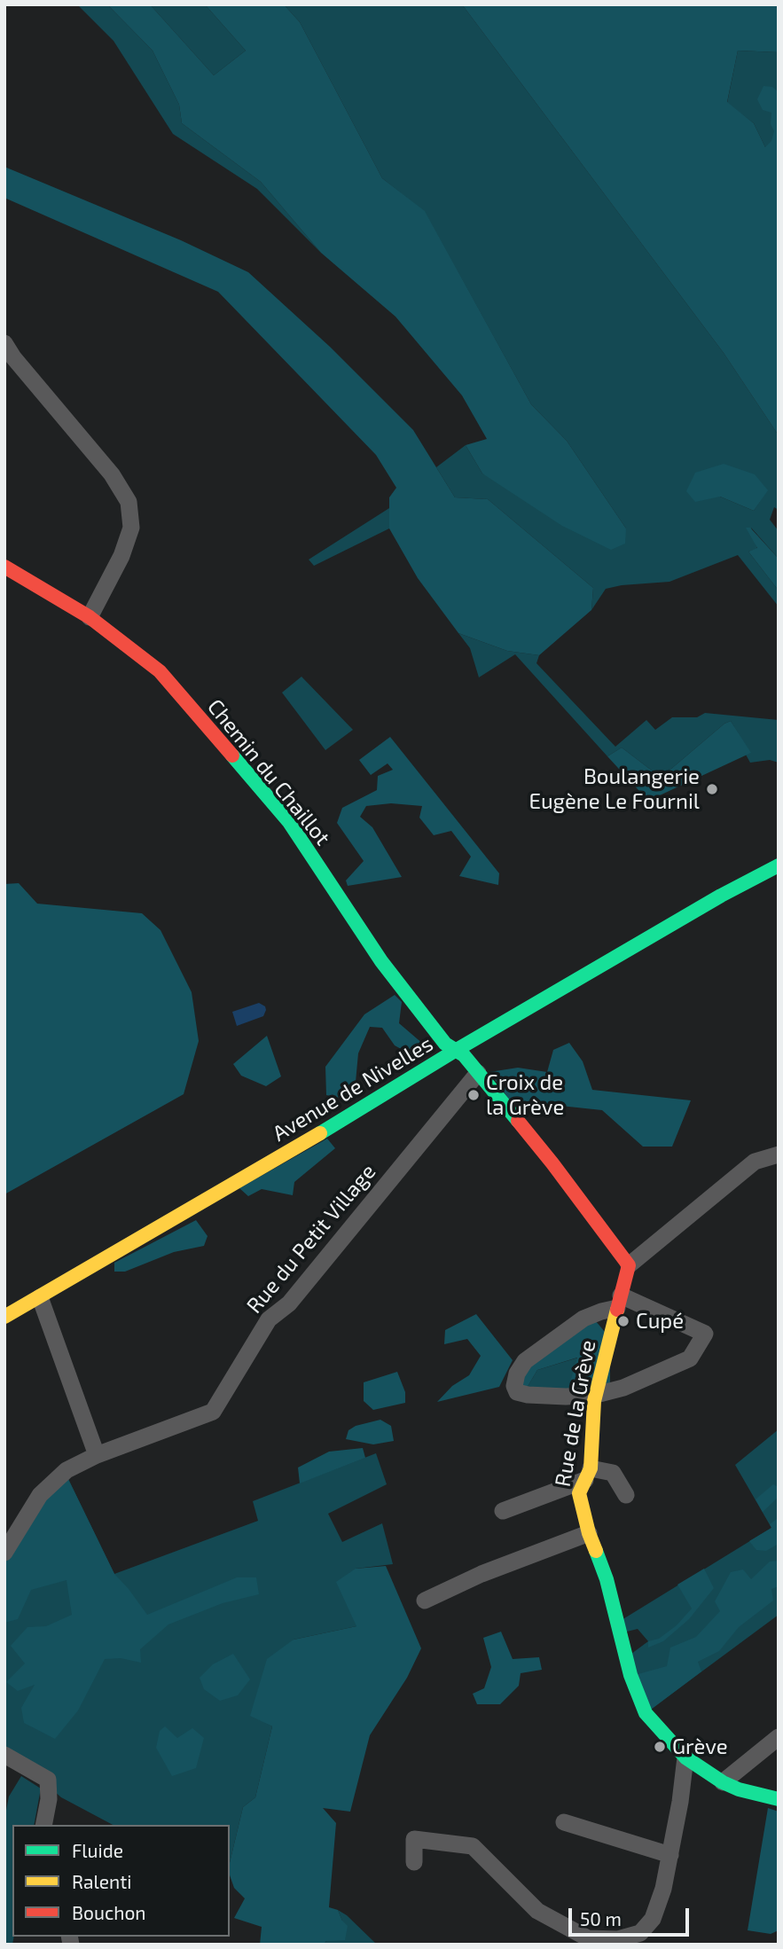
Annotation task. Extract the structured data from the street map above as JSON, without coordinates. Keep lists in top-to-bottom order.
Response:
{
  "streets": {
    "street": [
      "Chemin du Chaillot",
      "Avenue de Nivelles",
      "Rue du Petit Village",
      "Rue de la Grève"
    ]
  },
  "crossings": [
    ["Chemin du Chaillot", "Avenue de Nivelles"]
  ],
  "places": [
    "Boulangerie Eugène Le Fournil",
    "Croix de la Grève",
    "Cupé",
    "Grève"
  ],
  "legend": ["Fluide", "Ralenti", "Bouchon"],
  "scale_bar": "50 m"
}
